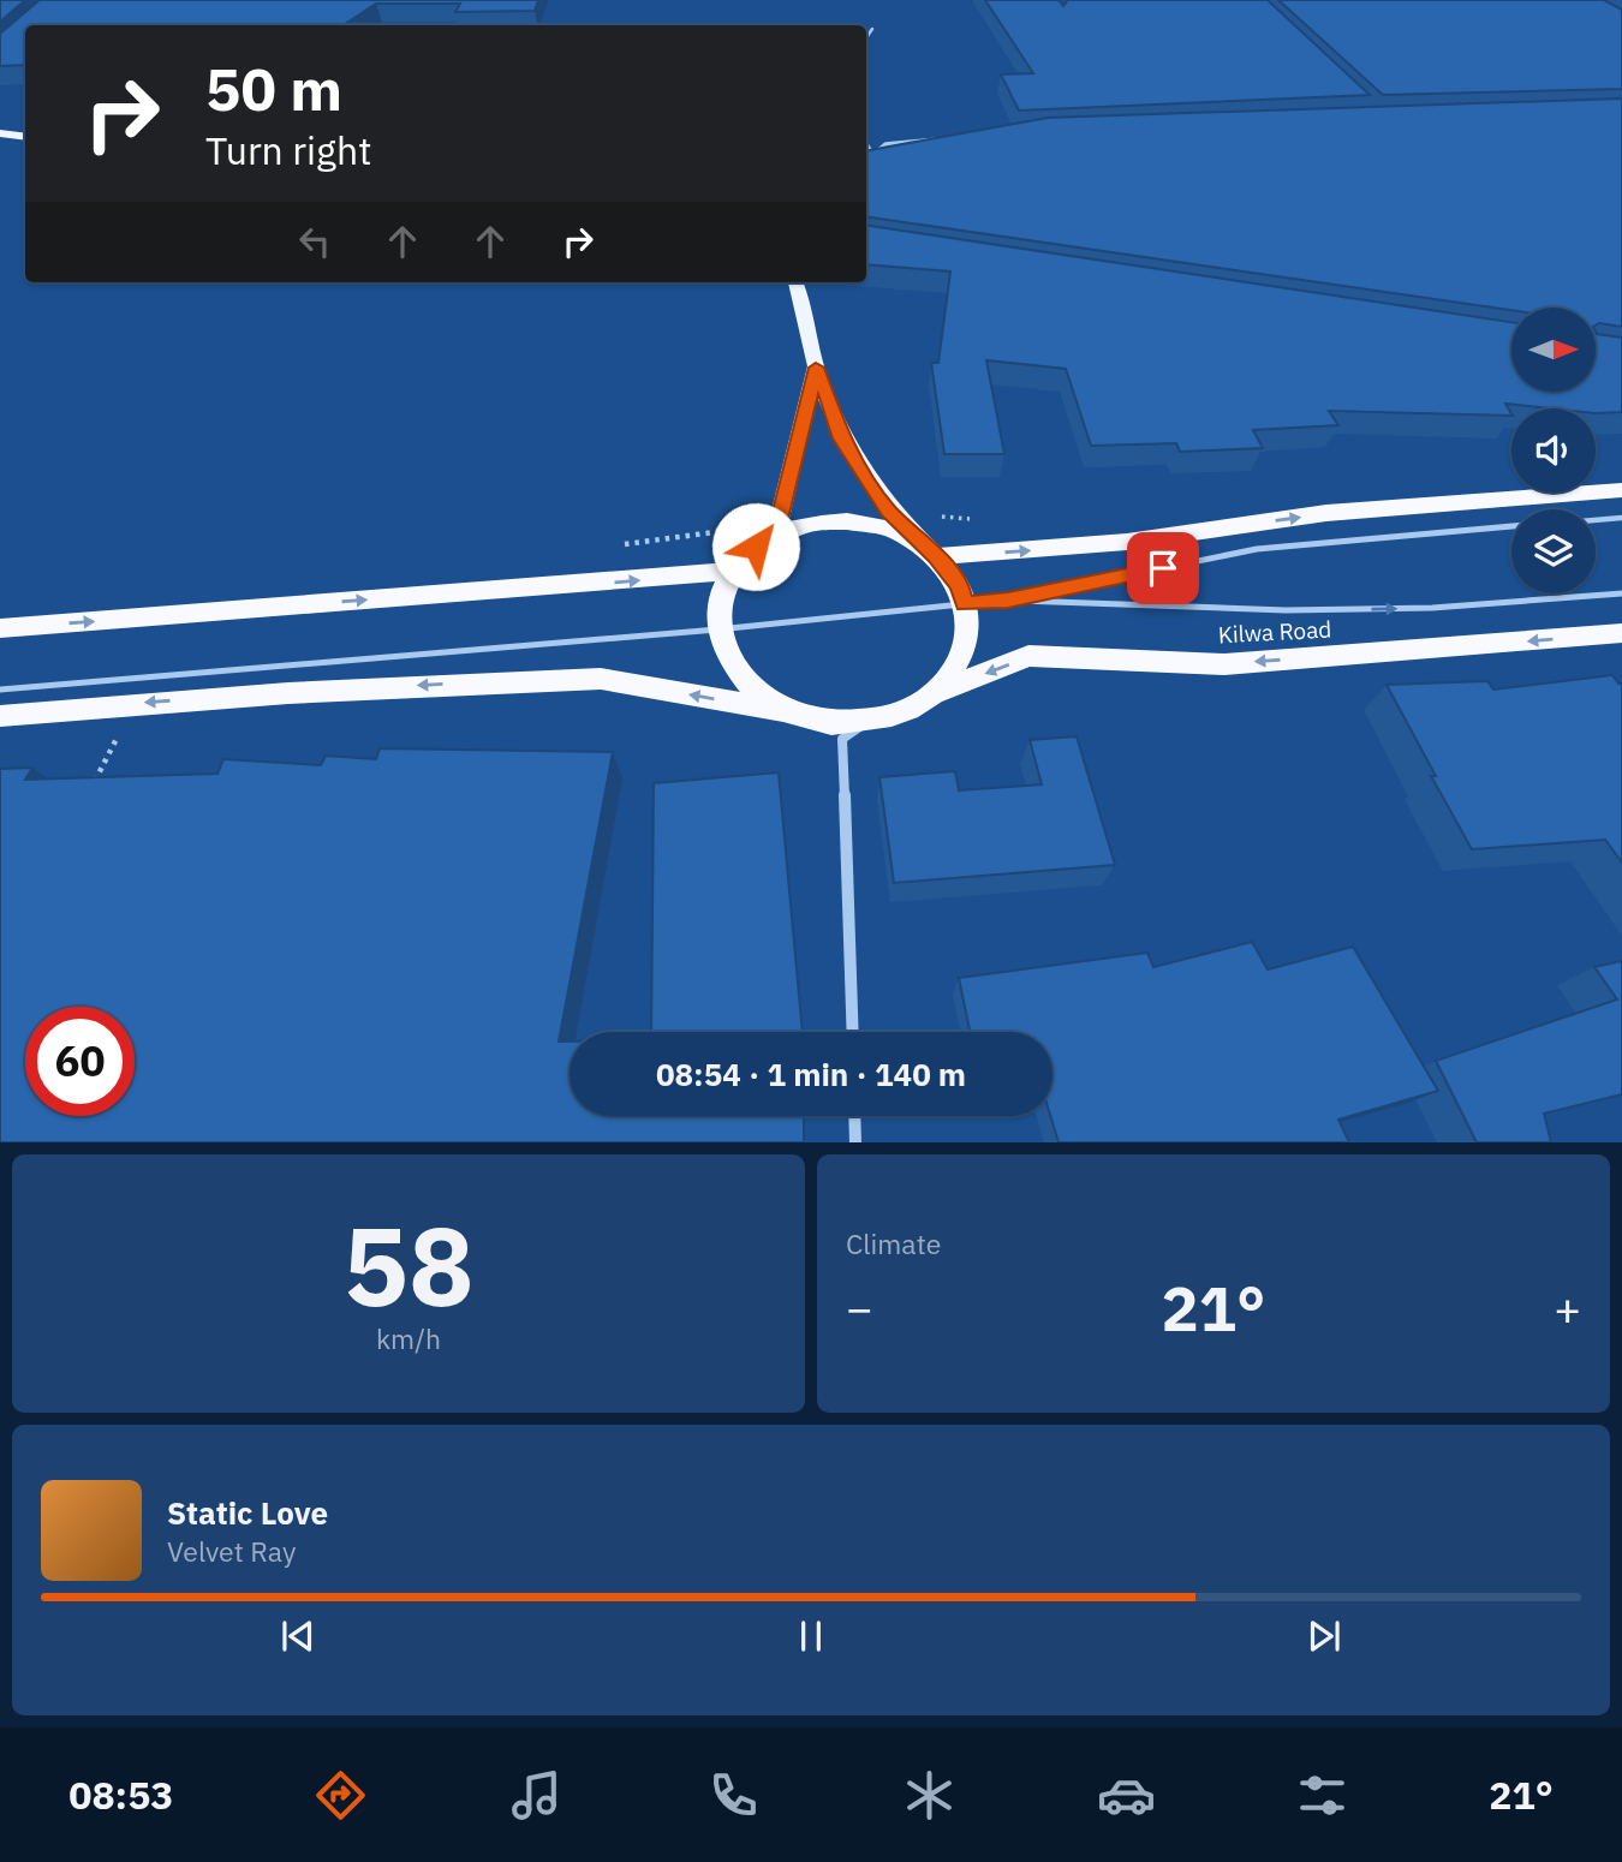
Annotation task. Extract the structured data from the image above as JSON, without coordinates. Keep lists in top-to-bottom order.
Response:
{
  "streets": {
    "highway": ["Kilwa Road"]
  },
  "north": "right",
  "page": {
    "turn": ["50 m", "Turn right"],
    "limit": "60",
    "trip": "08:54 · 1 min · 140 m",
    "tile": [
      ["58", "km/h"],
      "Climate"
    ],
    "heat": ["−", "21°", "+"],
    "song": ["Static Love", "Velvet Ray"],
    "tabs": ["08:53", "21°"]
  }
}
